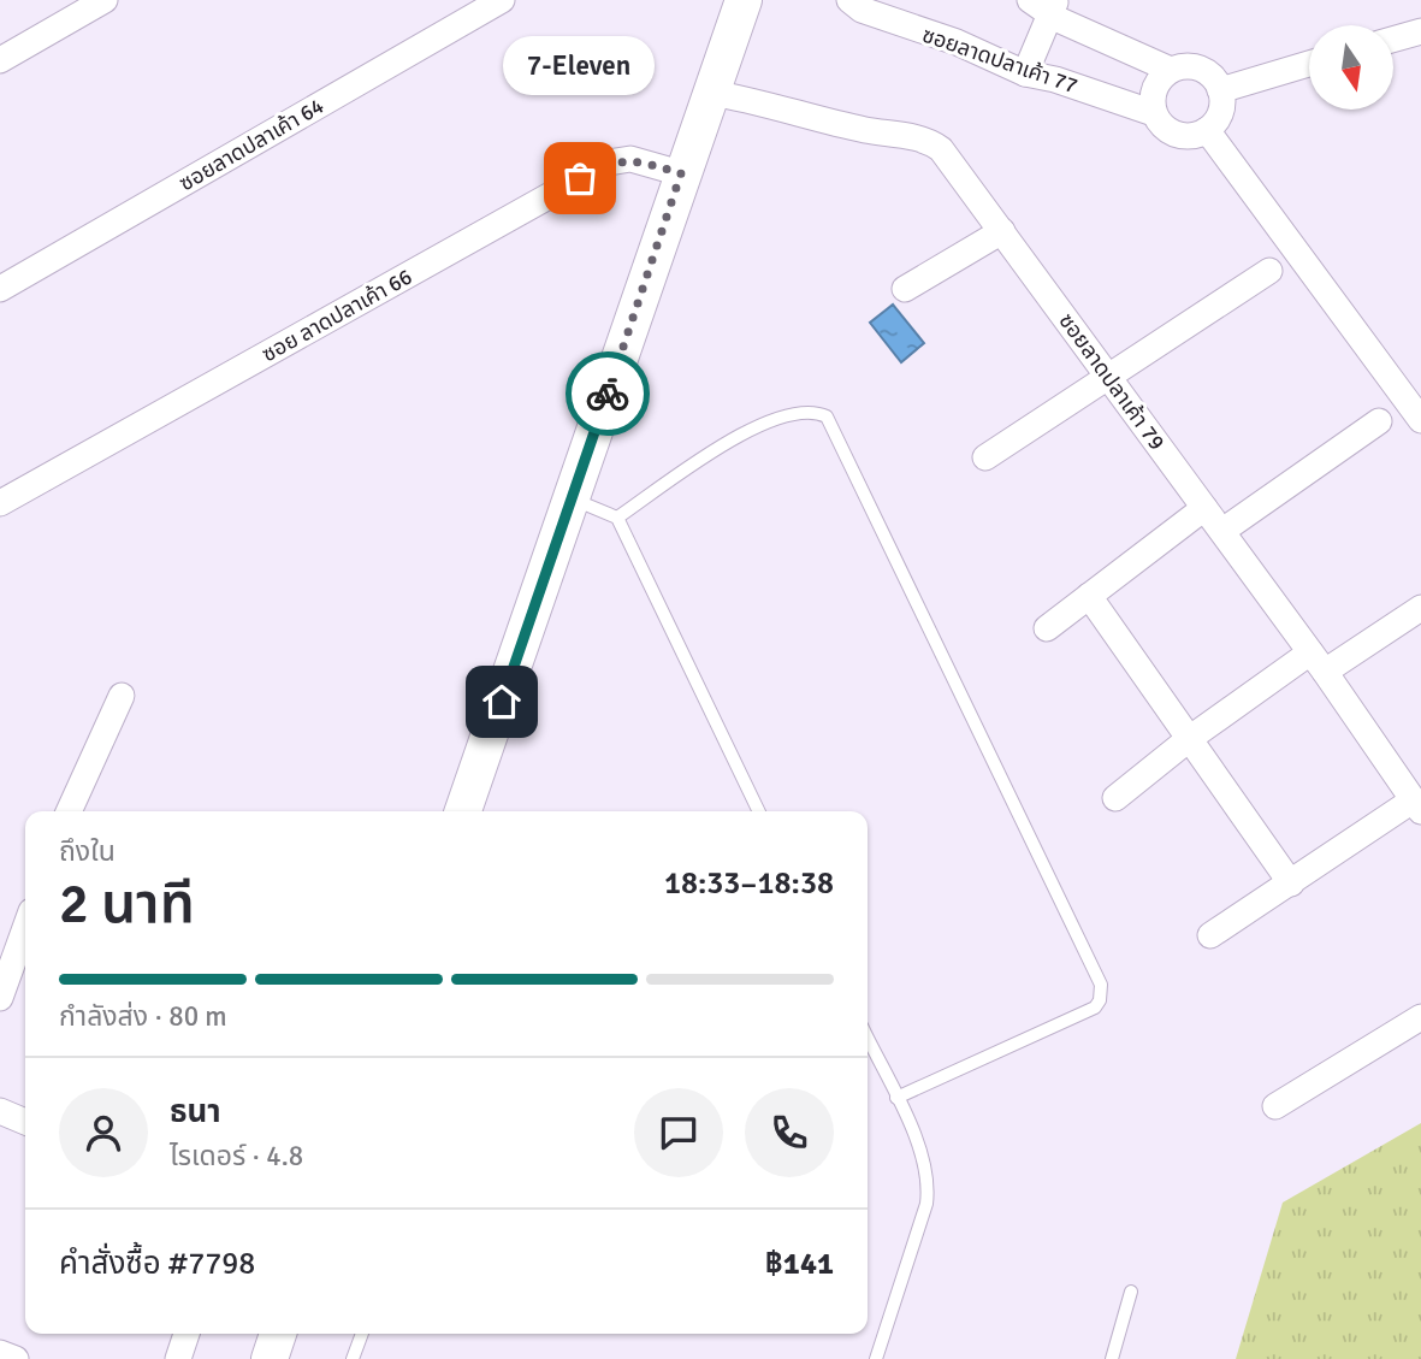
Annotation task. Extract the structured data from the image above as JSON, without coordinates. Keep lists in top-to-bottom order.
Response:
{
  "streets": {
    "street": [
      "ซอยลาดปลาเค้า 77",
      "ซอยลาดปลาเค้า 64",
      "ซอย ลาดปลาเค้า 66",
      "ซอยลาดปลาเค้า 79"
    ]
  },
  "places": ["7-Eleven"],
  "north": "bottom",
  "page": {
    "bubble": "7-Eleven",
    "heading": ["2 นาที", "ถึงใน", "18:33–18:38"],
    "panel": [
      "ธนา",
      "ไรเดอร์ · 4.8",
      "คำสั่งซื้อ #7798",
      "฿141"
    ],
    "bar": "กำลังส่ง · 80 m"
  }
}
